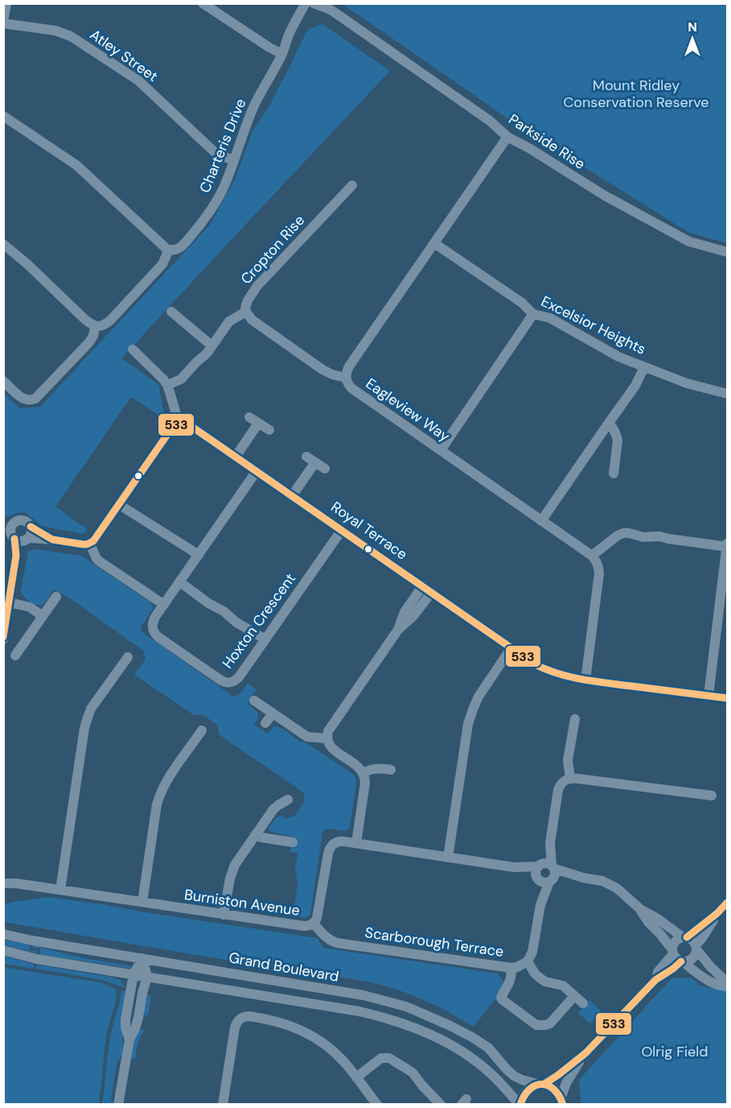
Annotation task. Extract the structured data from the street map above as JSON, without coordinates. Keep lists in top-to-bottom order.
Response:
{
  "streets": {
    "street": [
      "Atley Street",
      "Parkside Rise",
      "Charteris Drive",
      "Cropton Rise",
      "Excelsior Heights",
      "Eagleview Way",
      "Royal Terrace",
      "Hoxton Crescent",
      "Burniston Avenue",
      "Scarborough Terrace",
      "Grand Boulevard"
    ]
  },
  "crossings": [
    ["Atley Street", "Charteris Drive"],
    ["Parkside Rise", "Eagleview Way"],
    ["Excelsior Heights", "Eagleview Way"],
    ["Royal Terrace", "Hoxton Crescent"],
    ["Burniston Avenue", "Scarborough Terrace"]
  ],
  "parks": ["Mount Ridley Conservation Reserve", "Olrig Field"],
  "lines": ["transit line 533"],
  "north": "top"
}
